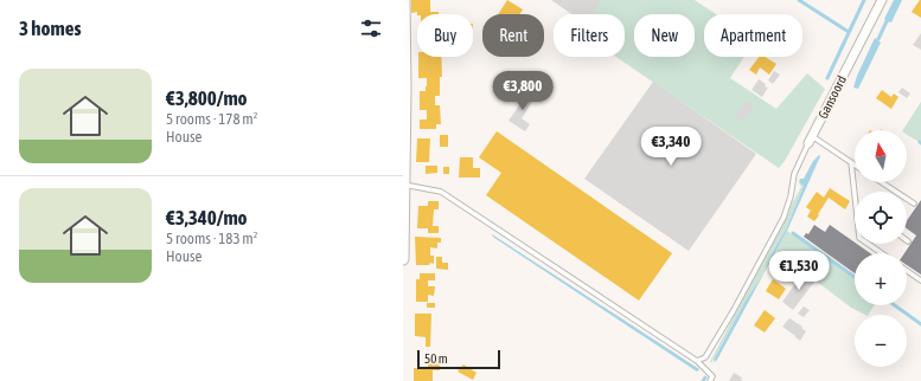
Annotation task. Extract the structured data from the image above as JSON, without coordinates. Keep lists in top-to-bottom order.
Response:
{
  "streets": {
    "street": ["Gansoord"]
  },
  "scale_bar": "50 m",
  "north": "top",
  "page": {
    "heading": "3 homes",
    "chip": [
      "Buy",
      "Rent",
      "Filters",
      "New",
      "Apartment"
    ],
    "list": [
      {
        "name": "€3,800/mo",
        "note": "5 rooms · 178 m² · House"
      },
      {
        "name": "€3,340/mo",
        "note": "5 rooms · 183 m² · House"
      }
    ],
    "price": ["€3,800", "€3,340", "€1,530"],
    "map_buttons": ["+", "−"],
    "scale": "50 m"
  }
}
